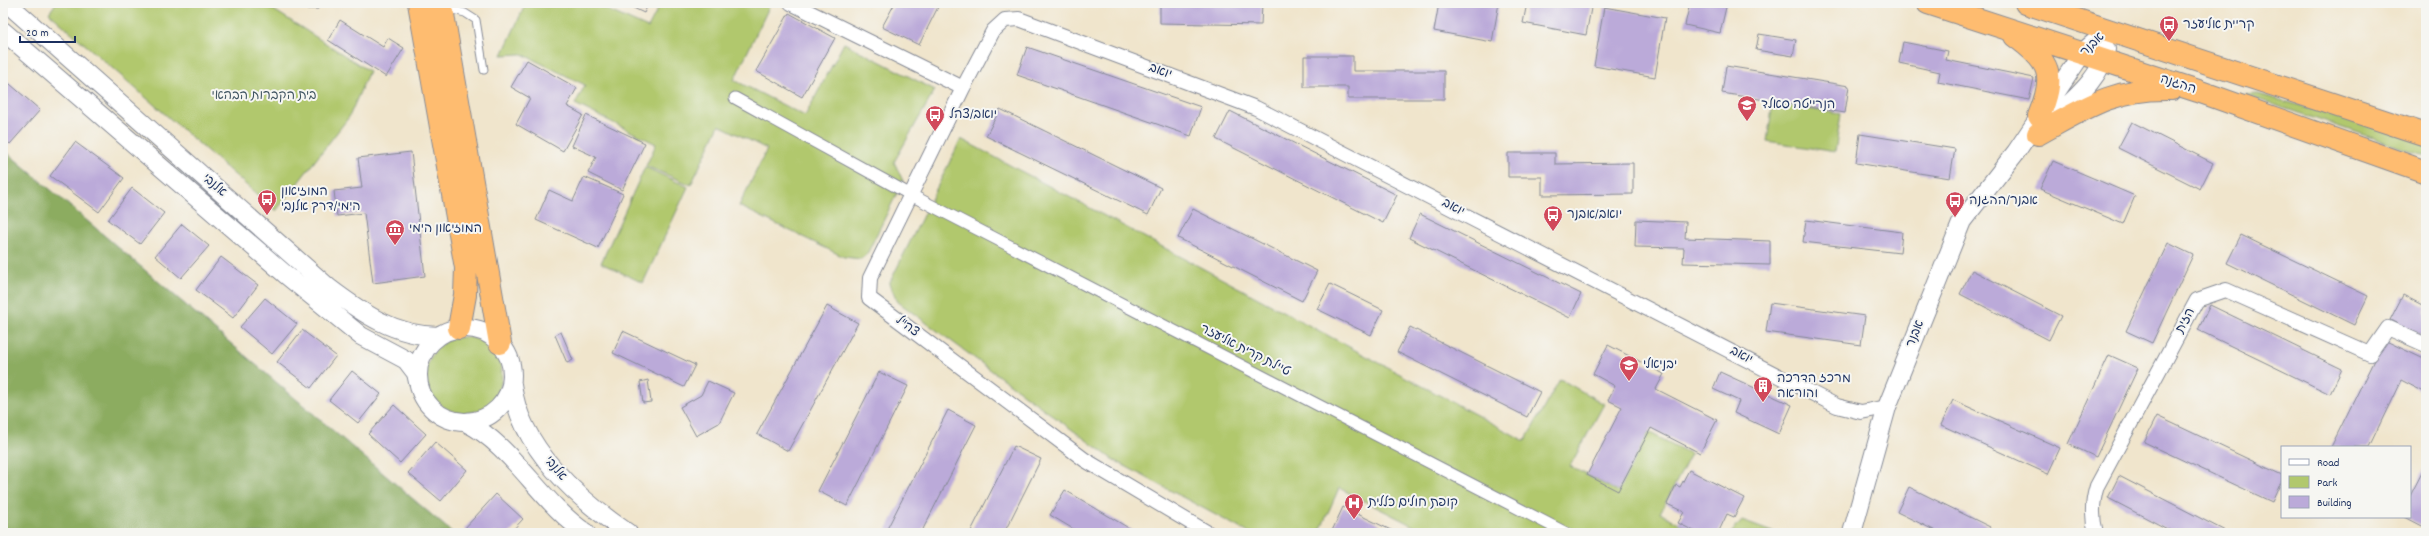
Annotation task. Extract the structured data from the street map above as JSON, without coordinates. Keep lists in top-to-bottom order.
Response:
{
  "streets": {
    "highway": ["ההגנה"],
    "street": [
      "אבנר",
      "יואב",
      "אלנבי",
      "הזית",
      "צה\"ל",
      "טיילת קרית אליעזר"
    ]
  },
  "crossings": [
    ["אבנר", "יואב"],
    ["אבנר", "ההגנה"],
    ["יואב", "צה\"ל"],
    ["צה\"ל", "טיילת קרית אליעזר"]
  ],
  "parks": ["בית הקברות הבהאי"],
  "places": {
    "bus stop": [
      "קריית אליעזר",
      "יואב/צהל",
      "המוזיאון הימי/דרך אלנבי",
      "אבנר/ההגנה",
      "יואב/אבנר"
    ],
    "school or university": ["הנרייטה סאלד", "יבניאלי"],
    "museum": ["המוזיאון הימי"],
    "building": ["מרכז הדרכה והוראה"],
    "hospital": ["קופת חולים כללית"]
  },
  "legend": ["Road", "Park", "Building"],
  "scale_bar": "20 m"
}
